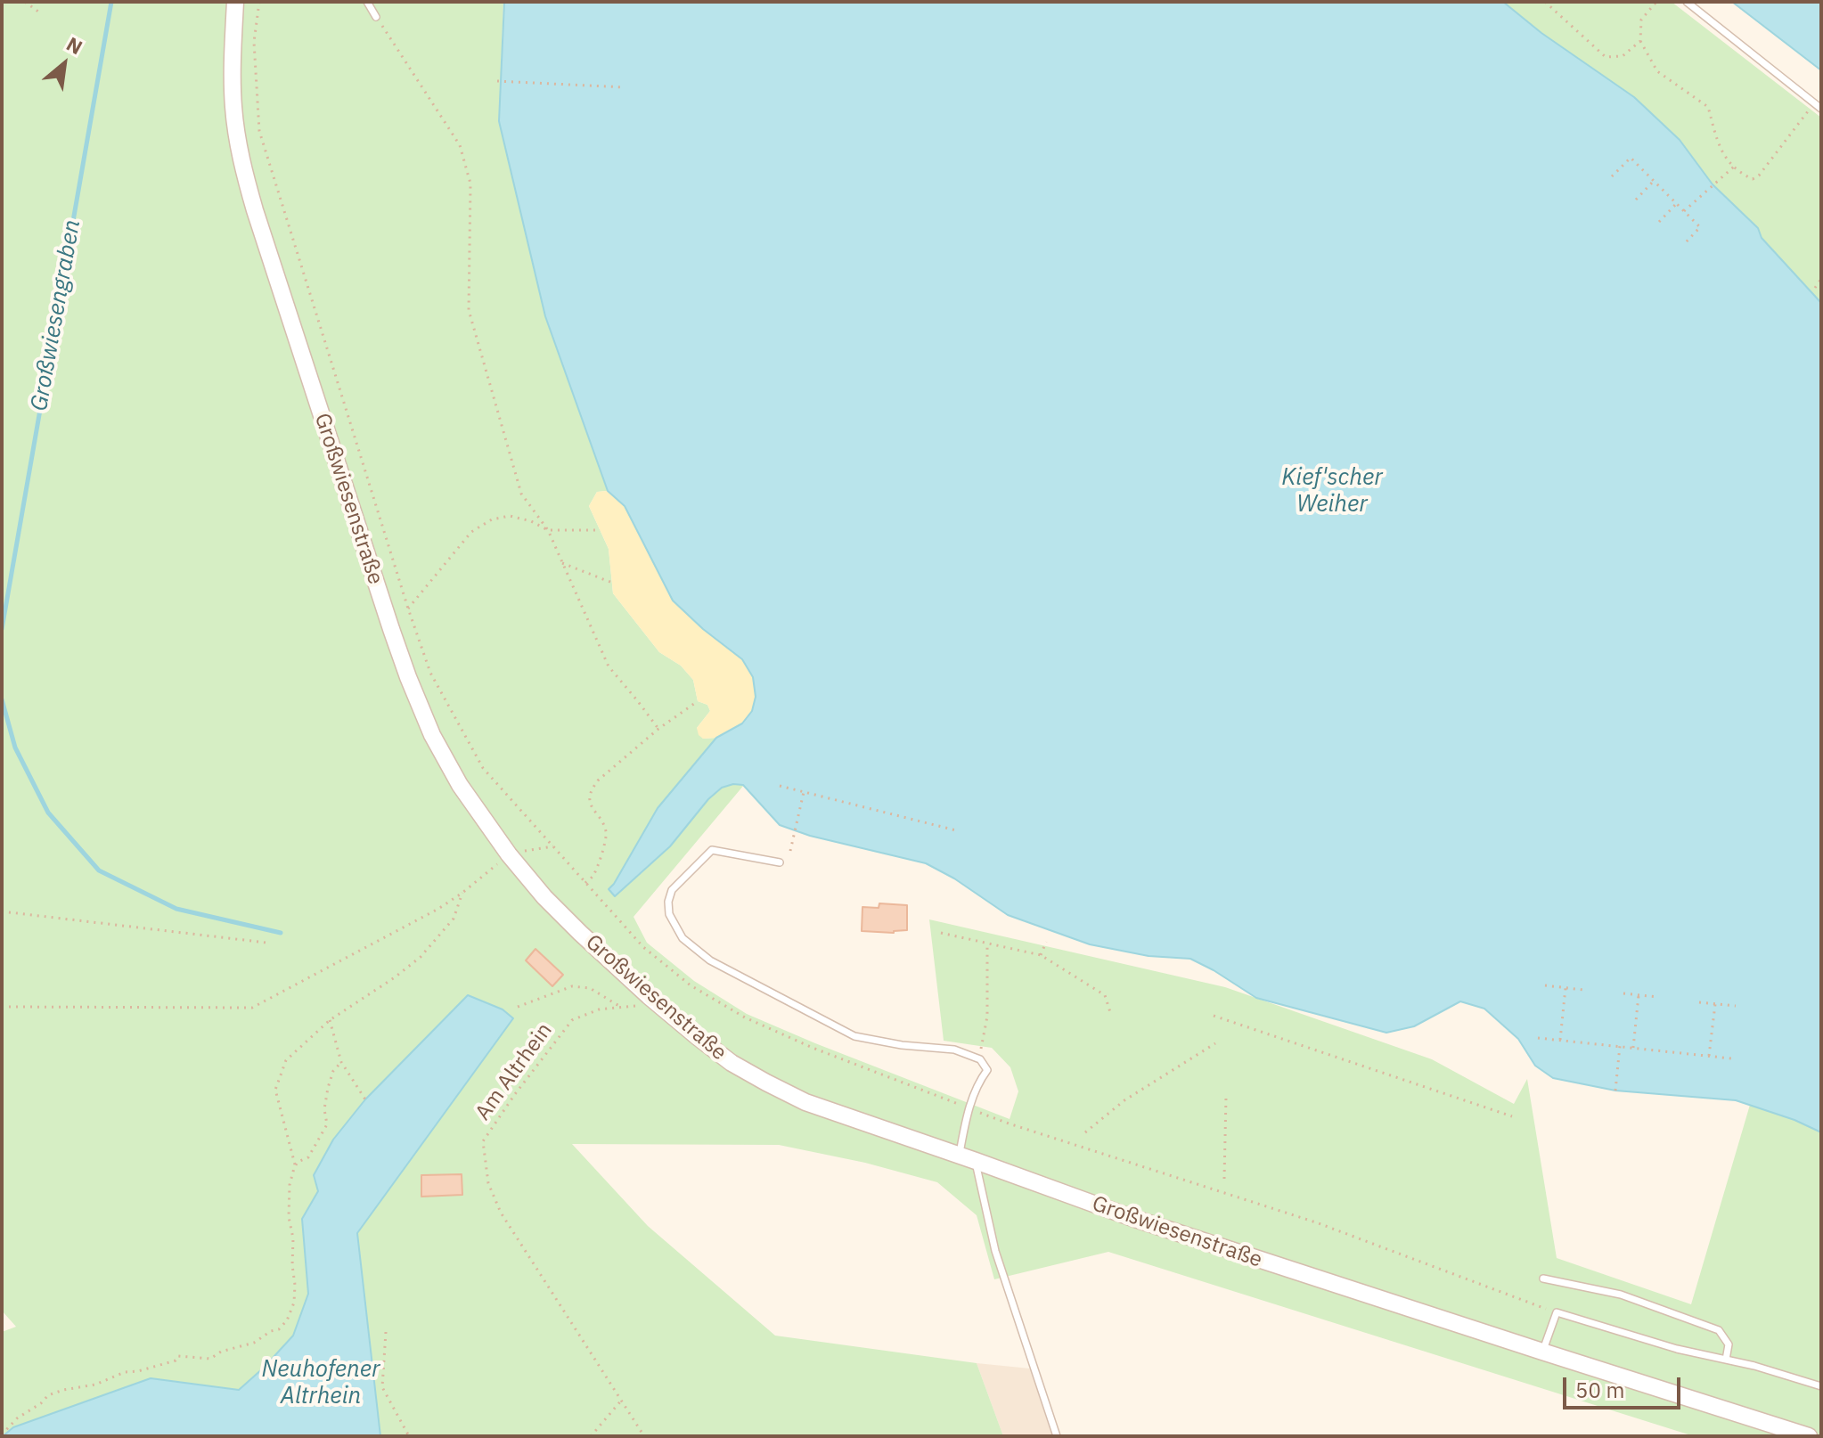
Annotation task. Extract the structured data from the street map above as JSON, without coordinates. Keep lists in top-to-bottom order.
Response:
{
  "streets": {
    "street": ["Großwiesenstraße"],
    "path": ["Am Altrhein"]
  },
  "crossings": [
    ["Großwiesenstraße", "Am Altrhein"]
  ],
  "water": ["Großwiesengraben", "Kief'scher Weiher", "Neuhofener Altrhein"],
  "scale_bar": "50 m",
  "north": "top right"
}
